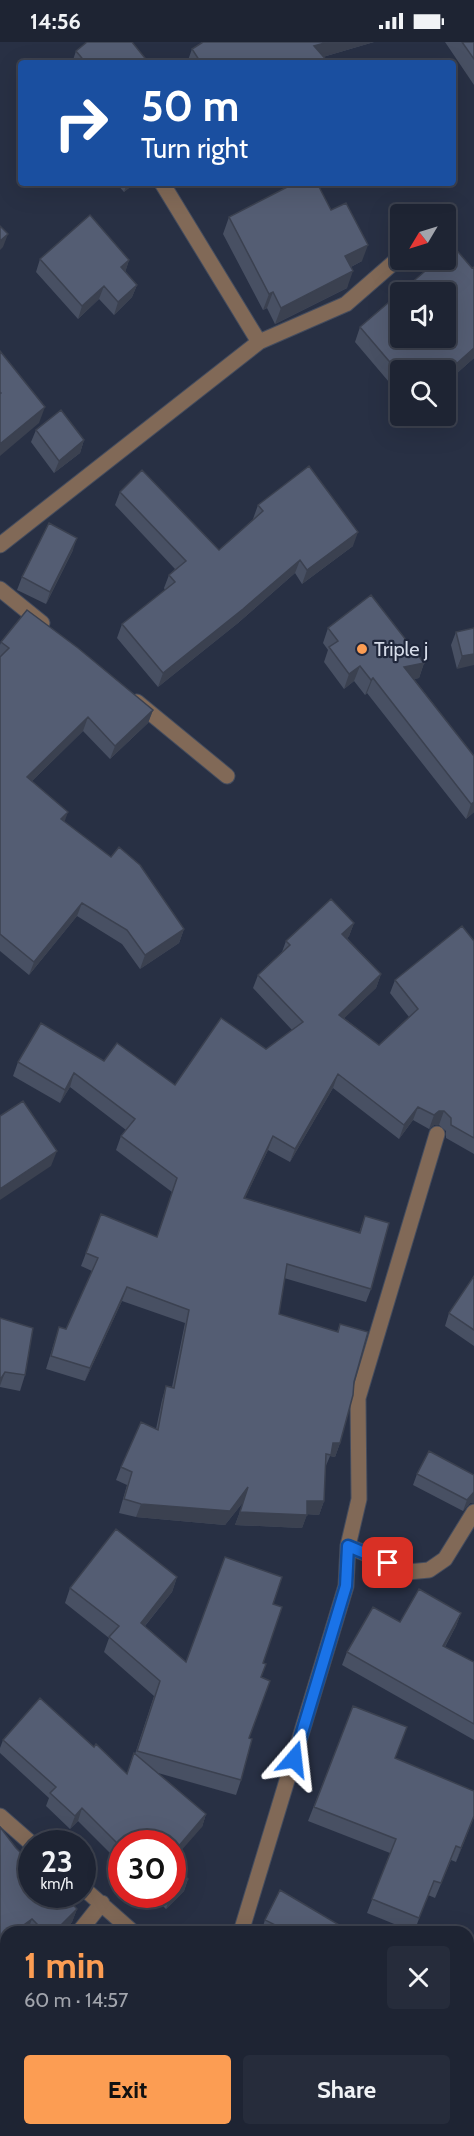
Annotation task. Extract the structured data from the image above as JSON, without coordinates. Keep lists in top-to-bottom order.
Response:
{
  "places": ["Triple j"],
  "north": "bottom left",
  "page": {
    "status": "14:56",
    "turn": ["50 m", "Turn right"],
    "speed": "23 km/h",
    "limit": "30",
    "heading": ["1 min", "60 m · 14:57"],
    "buttons": ["Exit", "Share"]
  }
}
